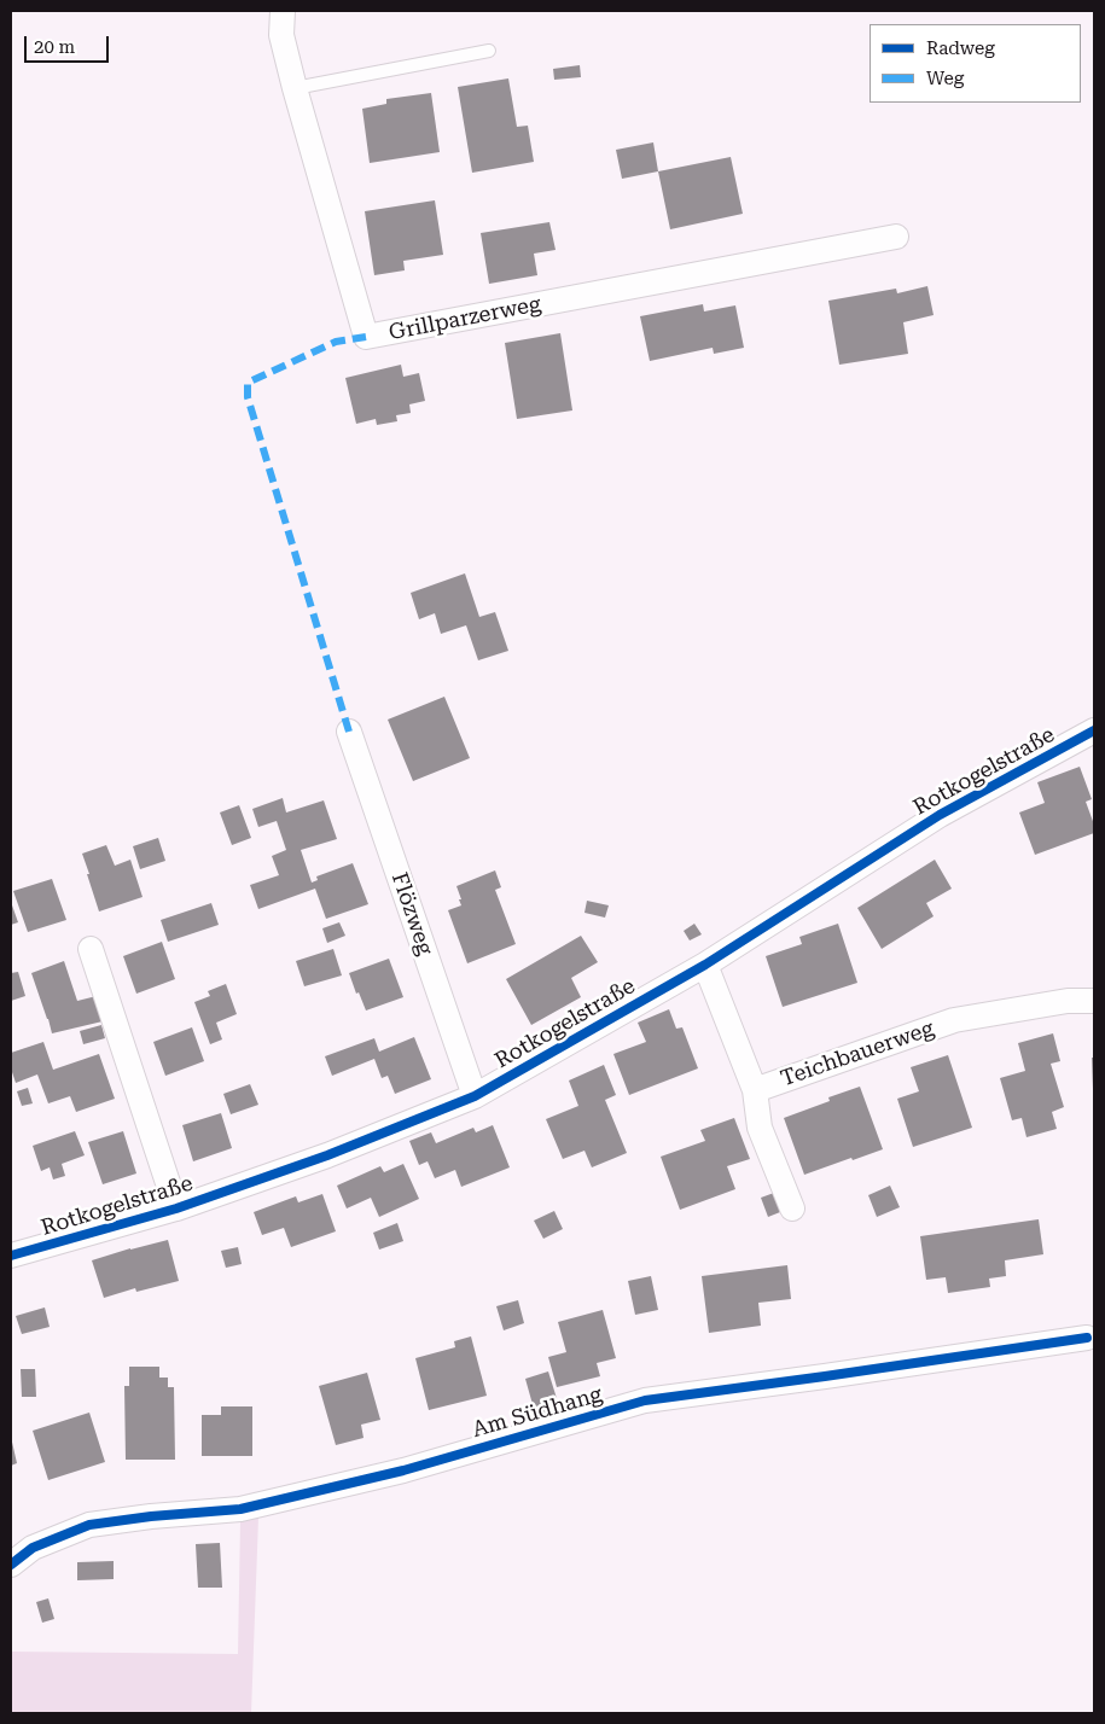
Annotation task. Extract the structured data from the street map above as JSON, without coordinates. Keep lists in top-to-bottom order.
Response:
{
  "streets": {
    "street": [
      "Grillparzerweg",
      "Rotkogelstraße",
      "Flözweg",
      "Teichbauerweg",
      "Am Südhang"
    ]
  },
  "crossings": [
    ["Rotkogelstraße", "Flözweg"],
    ["Rotkogelstraße", "Teichbauerweg"]
  ],
  "legend": ["Radweg", "Weg"],
  "scale_bar": "20 m"
}
